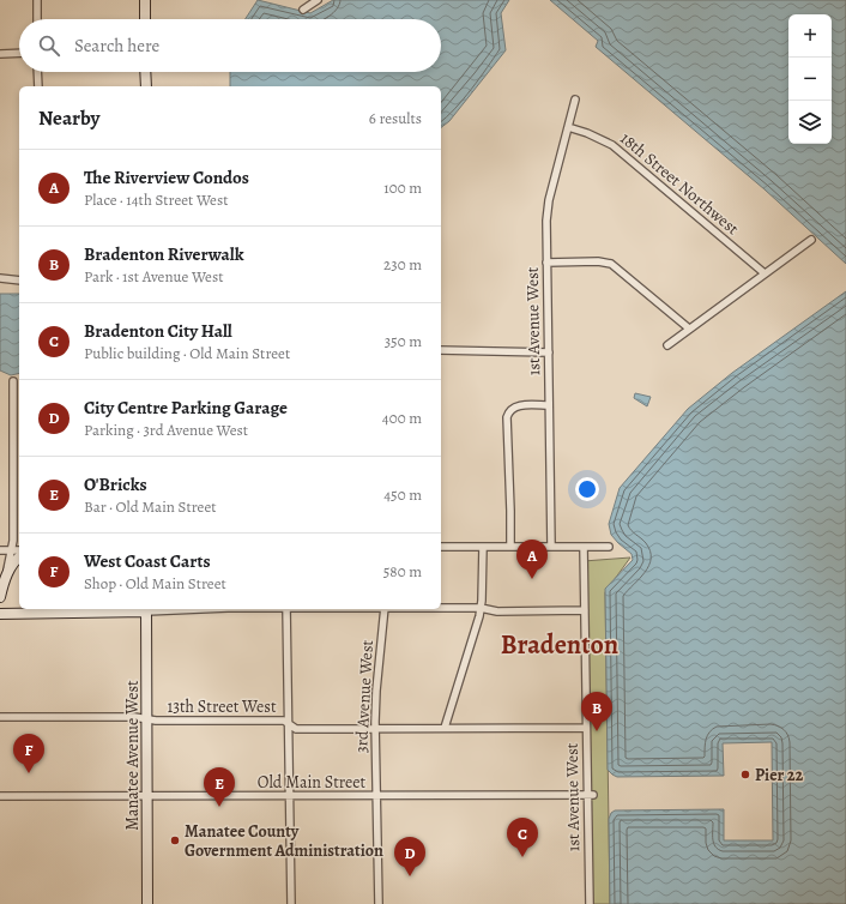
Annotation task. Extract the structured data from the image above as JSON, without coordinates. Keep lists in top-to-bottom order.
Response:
{
  "streets": {
    "main road": ["Manatee Avenue West"],
    "street": [
      "18th Street Northwest",
      "1st Avenue West",
      "3rd Avenue West",
      "13th Street West",
      "Old Main Street"
    ]
  },
  "crossings": [
    ["18th Street Northwest", "1st Avenue West"],
    ["1st Avenue West", "13th Street West"],
    ["1st Avenue West", "Old Main Street"],
    ["3rd Avenue West", "13th Street West"],
    ["3rd Avenue West", "Old Main Street"],
    ["13th Street West", "Manatee Avenue West"],
    ["Manatee Avenue West", "Old Main Street"]
  ],
  "districts": ["Bradenton"],
  "places": ["Pier 22", "Manatee County Government Administration"],
  "page": {
    "map_buttons": ["+", "−"],
    "search": "Search here",
    "heading": ["Nearby", "6 results"],
    "list": [
      {
        "mark": "A",
        "name": "The Riverview Condos",
        "note": "Place · 14th Street West",
        "value": "100 m"
      },
      {
        "mark": "B",
        "name": "Bradenton Riverwalk",
        "note": "Park · 1st Avenue West",
        "value": "230 m"
      },
      {
        "mark": "C",
        "name": "Bradenton City Hall",
        "note": "Public building · Old Main Street",
        "value": "350 m"
      },
      {
        "mark": "D",
        "name": "City Centre Parking Garage",
        "note": "Parking · 3rd Avenue West",
        "value": "400 m"
      },
      {
        "mark": "E",
        "name": "O'Bricks",
        "note": "Bar · Old Main Street",
        "value": "450 m"
      },
      {
        "mark": "F",
        "name": "West Coast Carts",
        "note": "Shop · Old Main Street",
        "value": "580 m"
      }
    ],
    "pins": [
      "A",
      "B",
      "F",
      "E",
      "C",
      "D"
    ]
  }
}
